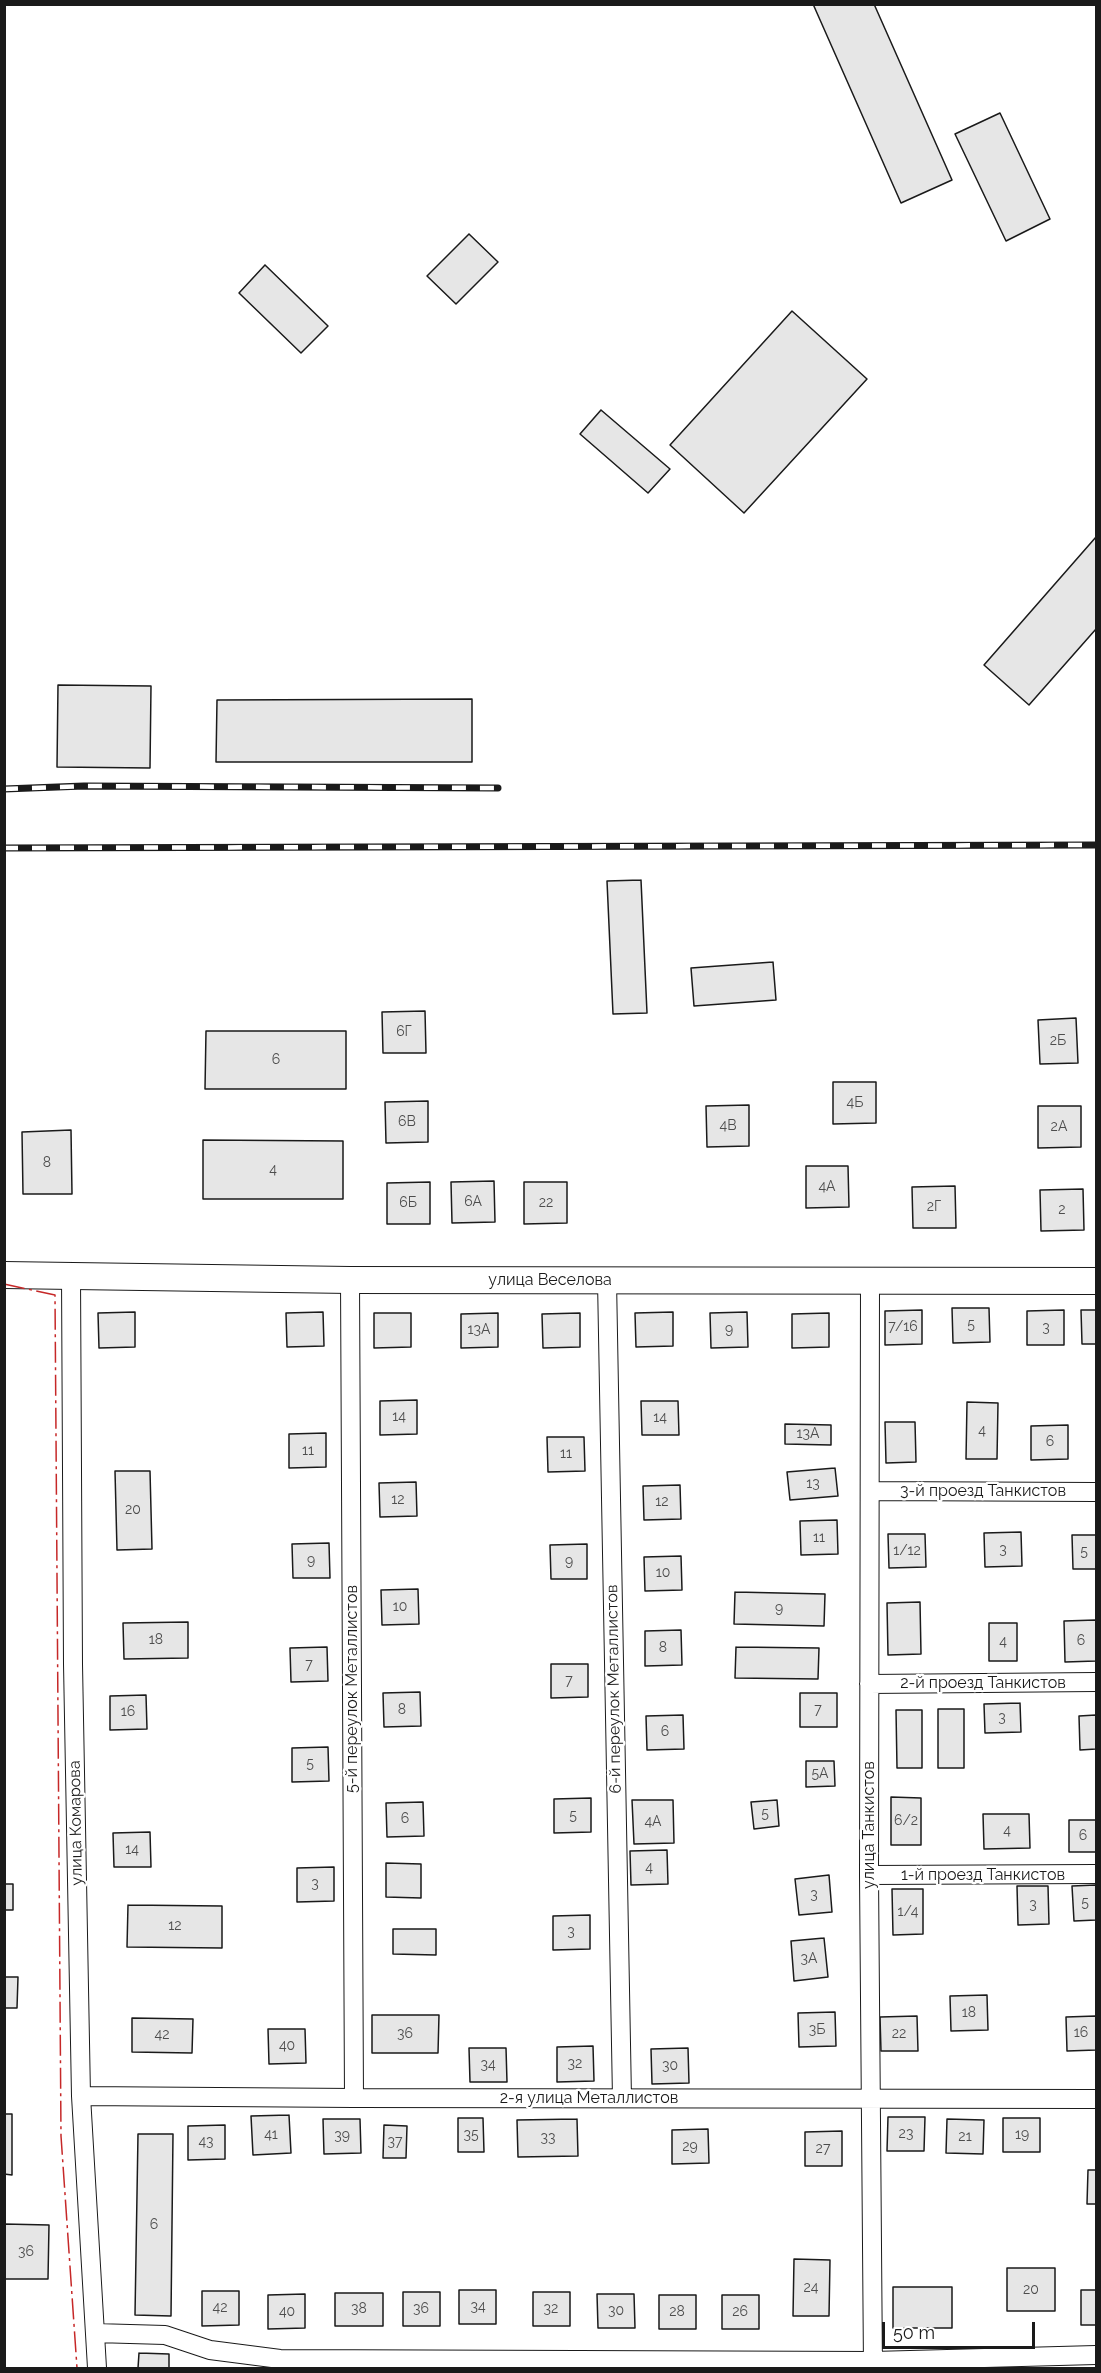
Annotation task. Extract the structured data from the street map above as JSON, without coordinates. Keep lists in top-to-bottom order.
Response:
{
  "streets": {
    "street": [
      "улица Веселова",
      "3-й проезд Танкистов",
      "2-й проезд Танкистов",
      "5-й переулок Металлистов",
      "6-й переулок Металлистов",
      "улица Комарова",
      "улица Танкистов",
      "1-й проезд Танкистов",
      "2-я улица Металлистов"
    ]
  },
  "crossings": [
    ["улица Веселова", "5-й переулок Металлистов"],
    ["улица Веселова", "6-й переулок Металлистов"],
    ["улица Веселова", "улица Комарова"],
    ["улица Веселова", "улица Танкистов"],
    ["3-й проезд Танкистов", "улица Танкистов"],
    ["2-й проезд Танкистов", "улица Танкистов"],
    ["5-й переулок Металлистов", "2-я улица Металлистов"],
    ["6-й переулок Металлистов", "2-я улица Металлистов"],
    ["улица Комарова", "2-я улица Металлистов"],
    ["улица Танкистов", "1-й проезд Танкистов"],
    ["улица Танкистов", "2-я улица Металлистов"]
  ],
  "house_numbers": [
    "6Г",
    "2Б",
    "6",
    "4Б",
    "6В",
    "4В",
    "2А",
    "8",
    "4",
    "4А",
    "6А",
    "6Б",
    "22",
    "2Г",
    "2",
    "5",
    "7/16",
    "3",
    "13А",
    "9",
    "14",
    "14",
    "4",
    "13А",
    "6",
    "11",
    "11",
    "13",
    "12",
    "12",
    "20",
    "11",
    "3",
    "1/12",
    "5",
    "9",
    "9",
    "10",
    "10",
    "9",
    "18",
    "6",
    "4",
    "8",
    "7",
    "7",
    "8",
    "7",
    "16",
    "3",
    "6",
    "5",
    "5А",
    "5",
    "5",
    "6",
    "6/2",
    "4А",
    "4",
    "6",
    "14",
    "4",
    "3",
    "3",
    "5",
    "3",
    "1/4",
    "12",
    "3",
    "3А",
    "18",
    "3Б",
    "16",
    "36",
    "22",
    "42",
    "40",
    "32",
    "34",
    "30",
    "23",
    "41",
    "35",
    "19",
    "39",
    "21",
    "33",
    "43",
    "37",
    "29",
    "27",
    "6",
    "36",
    "24",
    "20",
    "34",
    "42",
    "38",
    "36",
    "32",
    "30",
    "40",
    "28",
    "26"
  ],
  "scale_bar": "50 m"
}
